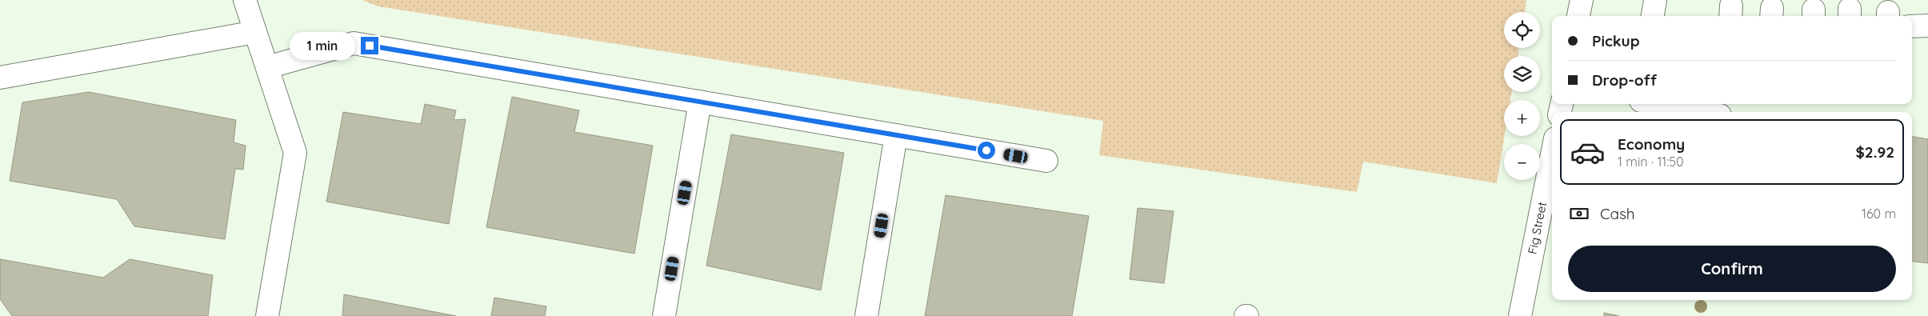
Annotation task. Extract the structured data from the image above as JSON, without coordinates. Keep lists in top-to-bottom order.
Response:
{
  "streets": {
    "street": ["Fig Street"]
  },
  "page": {
    "map_buttons": ["+", "−"],
    "banner": ["Pickup", "Drop-off"],
    "bubble": "1 min",
    "list": [
      {
        "name": "Economy",
        "note": "1 min · 11:50",
        "value": "$2.92"
      }
    ],
    "pay": ["Cash", "160 m"],
    "buttons": "Confirm"
  }
}
